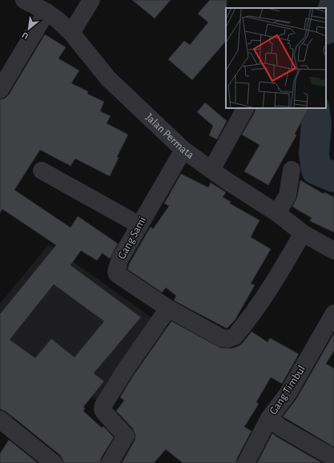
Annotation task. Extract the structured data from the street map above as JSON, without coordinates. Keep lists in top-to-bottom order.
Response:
{
  "streets": {
    "street": ["Jalan Permata", "Gang Sami", "Gang Timbul"]
  },
  "crossings": [
    ["Jalan Permata", "Gang Sami"]
  ],
  "north": "bottom left"
}
